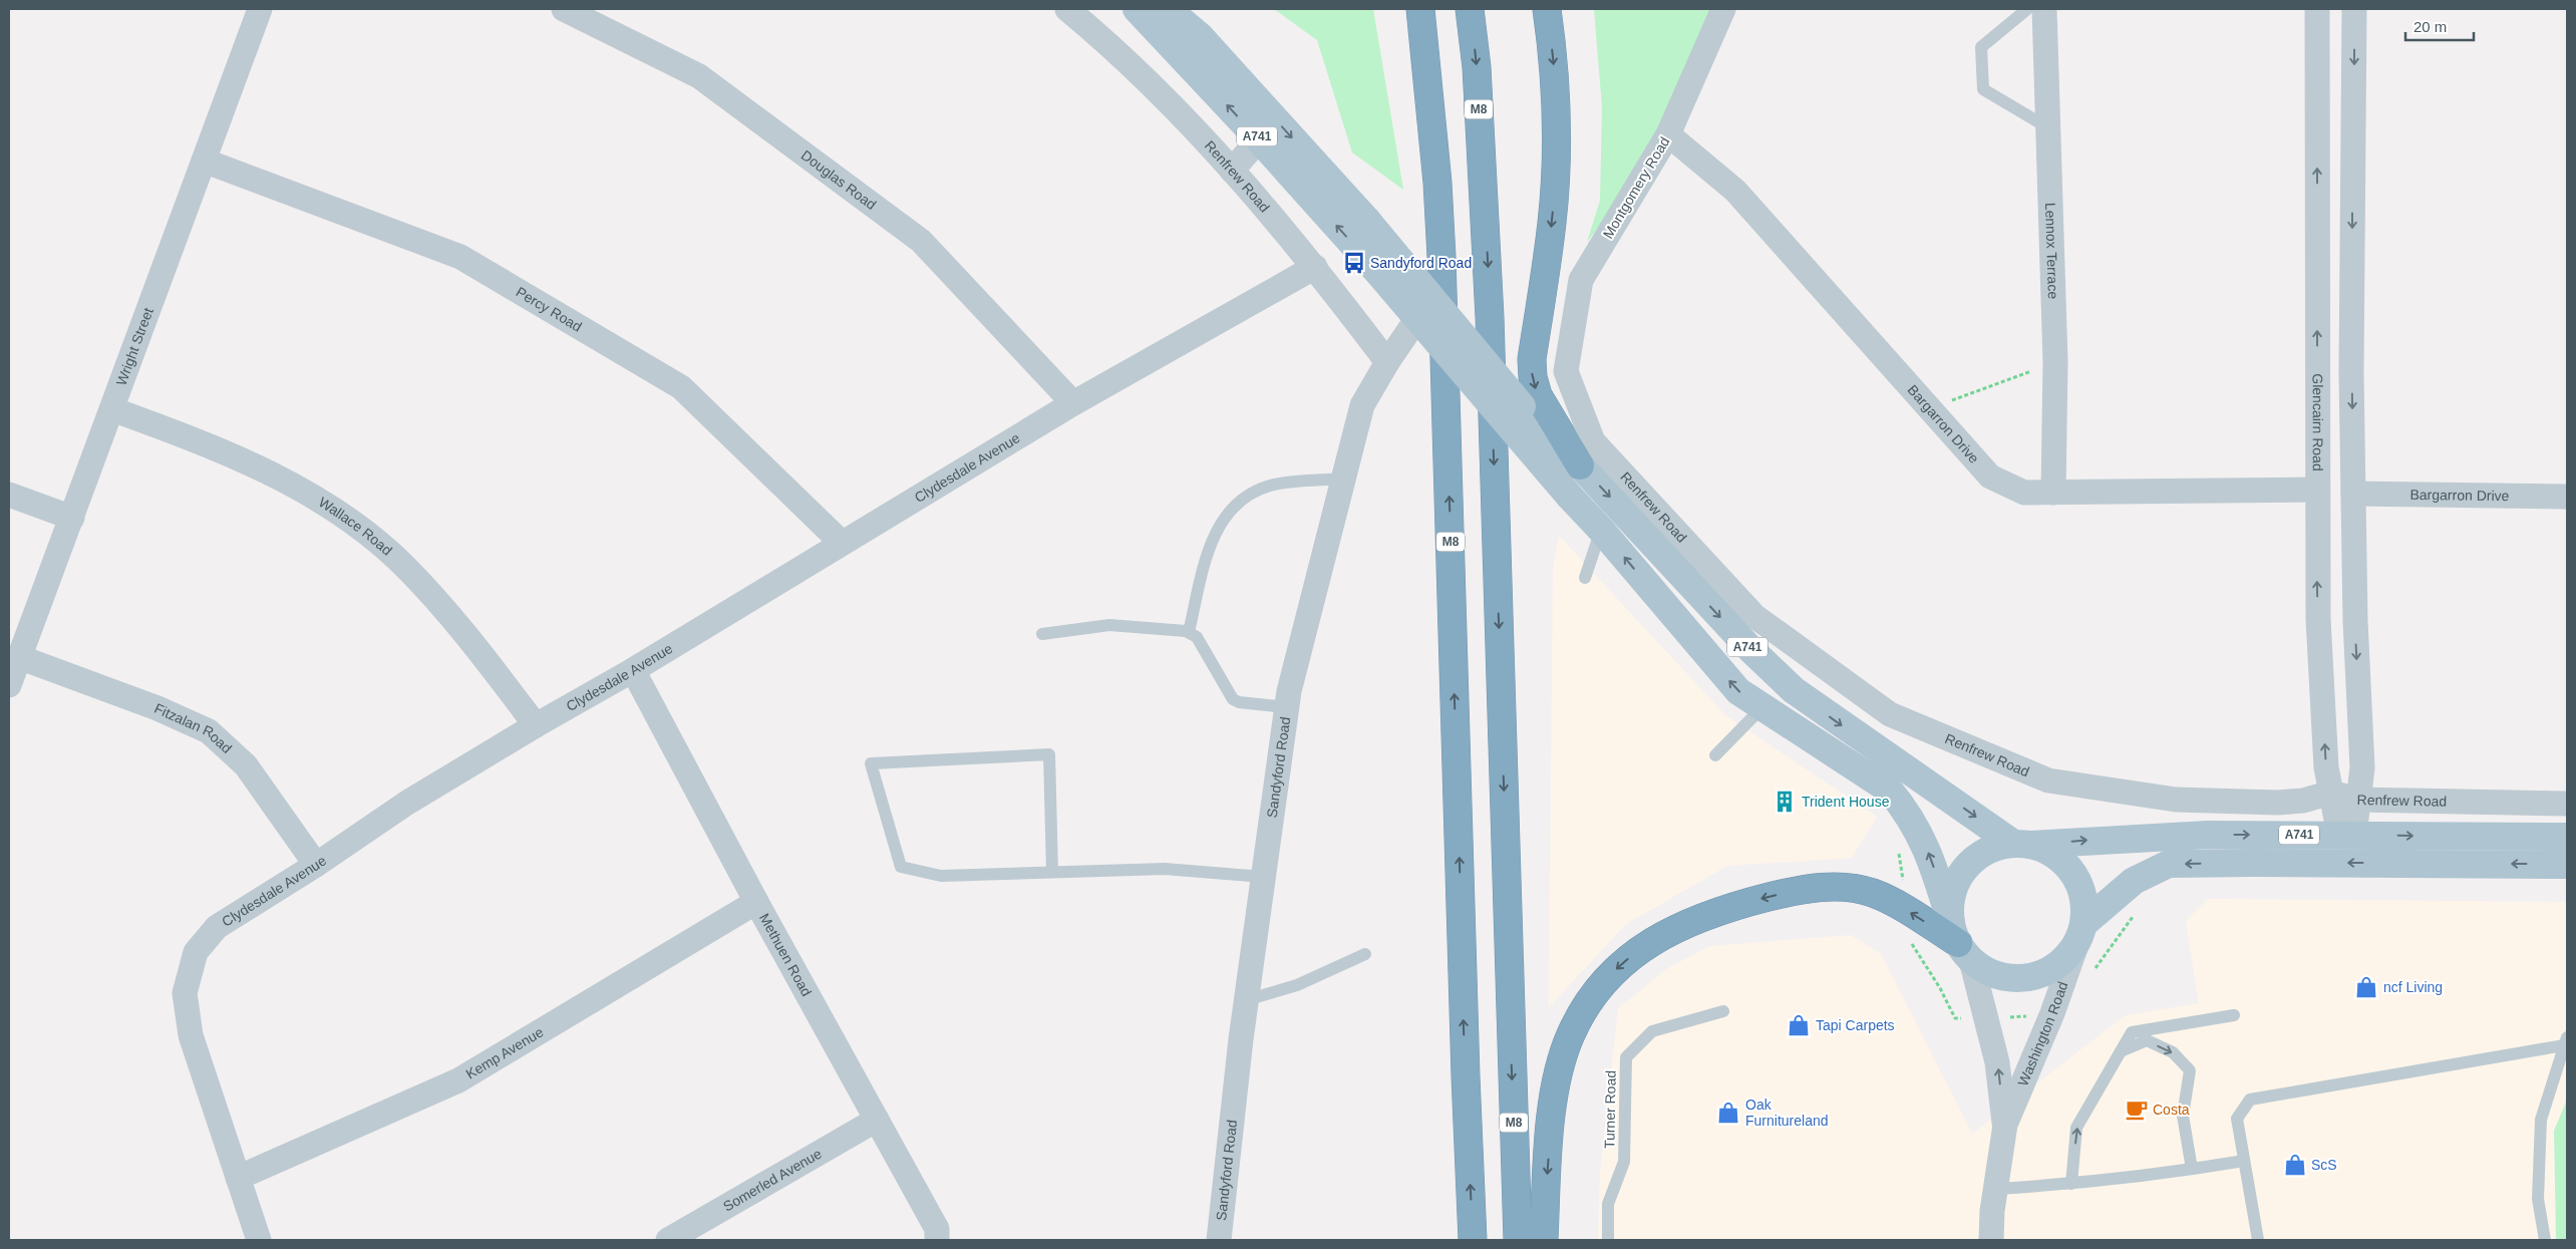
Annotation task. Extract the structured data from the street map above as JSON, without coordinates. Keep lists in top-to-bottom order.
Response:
{
  "streets": {
    "highway": ["M8"],
    "main road": ["A741"],
    "street": [
      "Renfrew Road",
      "Douglas Road",
      "Montgomery Road",
      "Lennox Terrace",
      "Percy Road",
      "Wright Street",
      "Glencairn Road",
      "Bargarron Drive",
      "Clydesdale Avenue",
      "Wallace Road",
      "Fitzalan Road",
      "Sandyford Road",
      "Methuen Road",
      "Washington Road",
      "Kemp Avenue",
      "Somerled Avenue"
    ],
    "lane": ["Turner Road"]
  },
  "crossings": [
    ["A741", "Glencairn Road"],
    ["A741", "Sandyford Road"],
    ["A741", "Washington Road"],
    ["Renfrew Road", "Montgomery Road"],
    ["Renfrew Road", "Glencairn Road"],
    ["Renfrew Road", "Clydesdale Avenue"],
    ["Renfrew Road", "Sandyford Road"],
    ["Douglas Road", "Clydesdale Avenue"],
    ["Montgomery Road", "Bargarron Drive"],
    ["Lennox Terrace", "Bargarron Drive"],
    ["Percy Road", "Wright Street"],
    ["Percy Road", "Clydesdale Avenue"],
    ["Wright Street", "Wallace Road"],
    ["Wright Street", "Fitzalan Road"],
    ["Glencairn Road", "Bargarron Drive"],
    ["Clydesdale Avenue", "Wallace Road"],
    ["Clydesdale Avenue", "Fitzalan Road"],
    ["Clydesdale Avenue", "Methuen Road"],
    ["Clydesdale Avenue", "Kemp Avenue"],
    ["Methuen Road", "Kemp Avenue"],
    ["Methuen Road", "Somerled Avenue"]
  ],
  "one_way": ["Washington Road"],
  "places": {
    "bus stop": ["Sandyford Road"],
    "building": ["Trident House"],
    "shop": [
      "ncf Living",
      "Tapi Carpets",
      "Oak Furnitureland",
      "ScS"
    ],
    "cafe": ["Costa"]
  },
  "scale_bar": "20 m"
}
